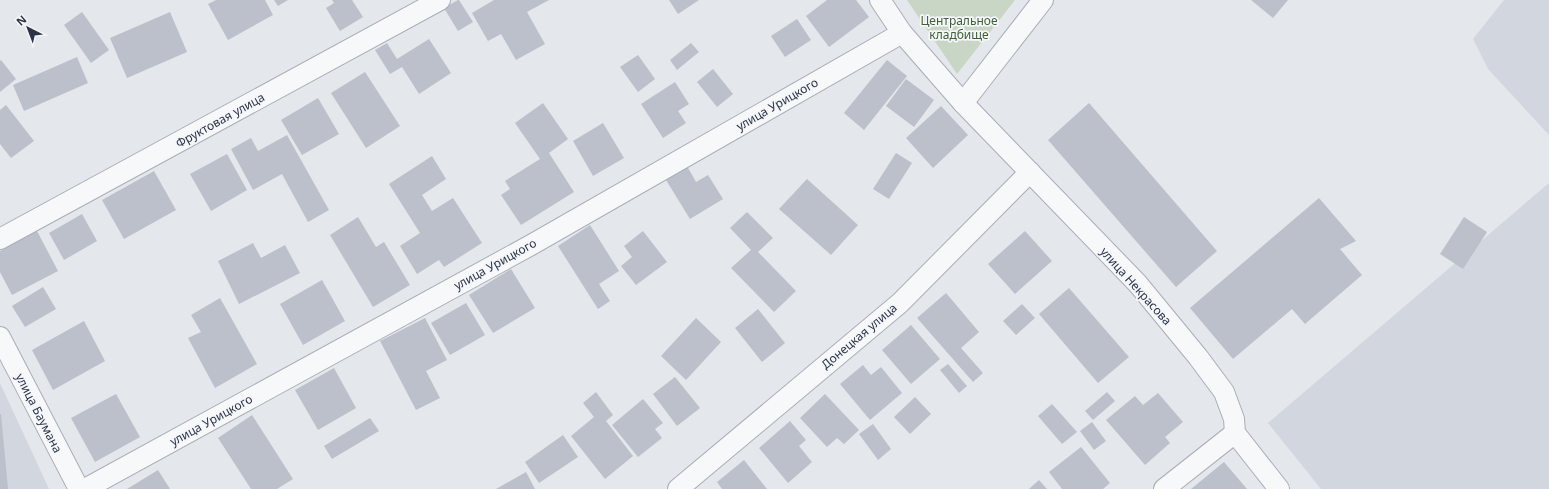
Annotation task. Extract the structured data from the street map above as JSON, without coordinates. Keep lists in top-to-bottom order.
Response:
{
  "streets": {
    "street": [
      "улица Урицкого",
      "Фруктовая улица",
      "улица Некрасова",
      "Донецкая улица",
      "улица Баумана"
    ]
  },
  "crossings": [
    ["улица Урицкого", "улица Некрасова"],
    ["улица Некрасова", "Донецкая улица"]
  ],
  "parks": ["Центральное кладбище"],
  "north": "top left"
}
